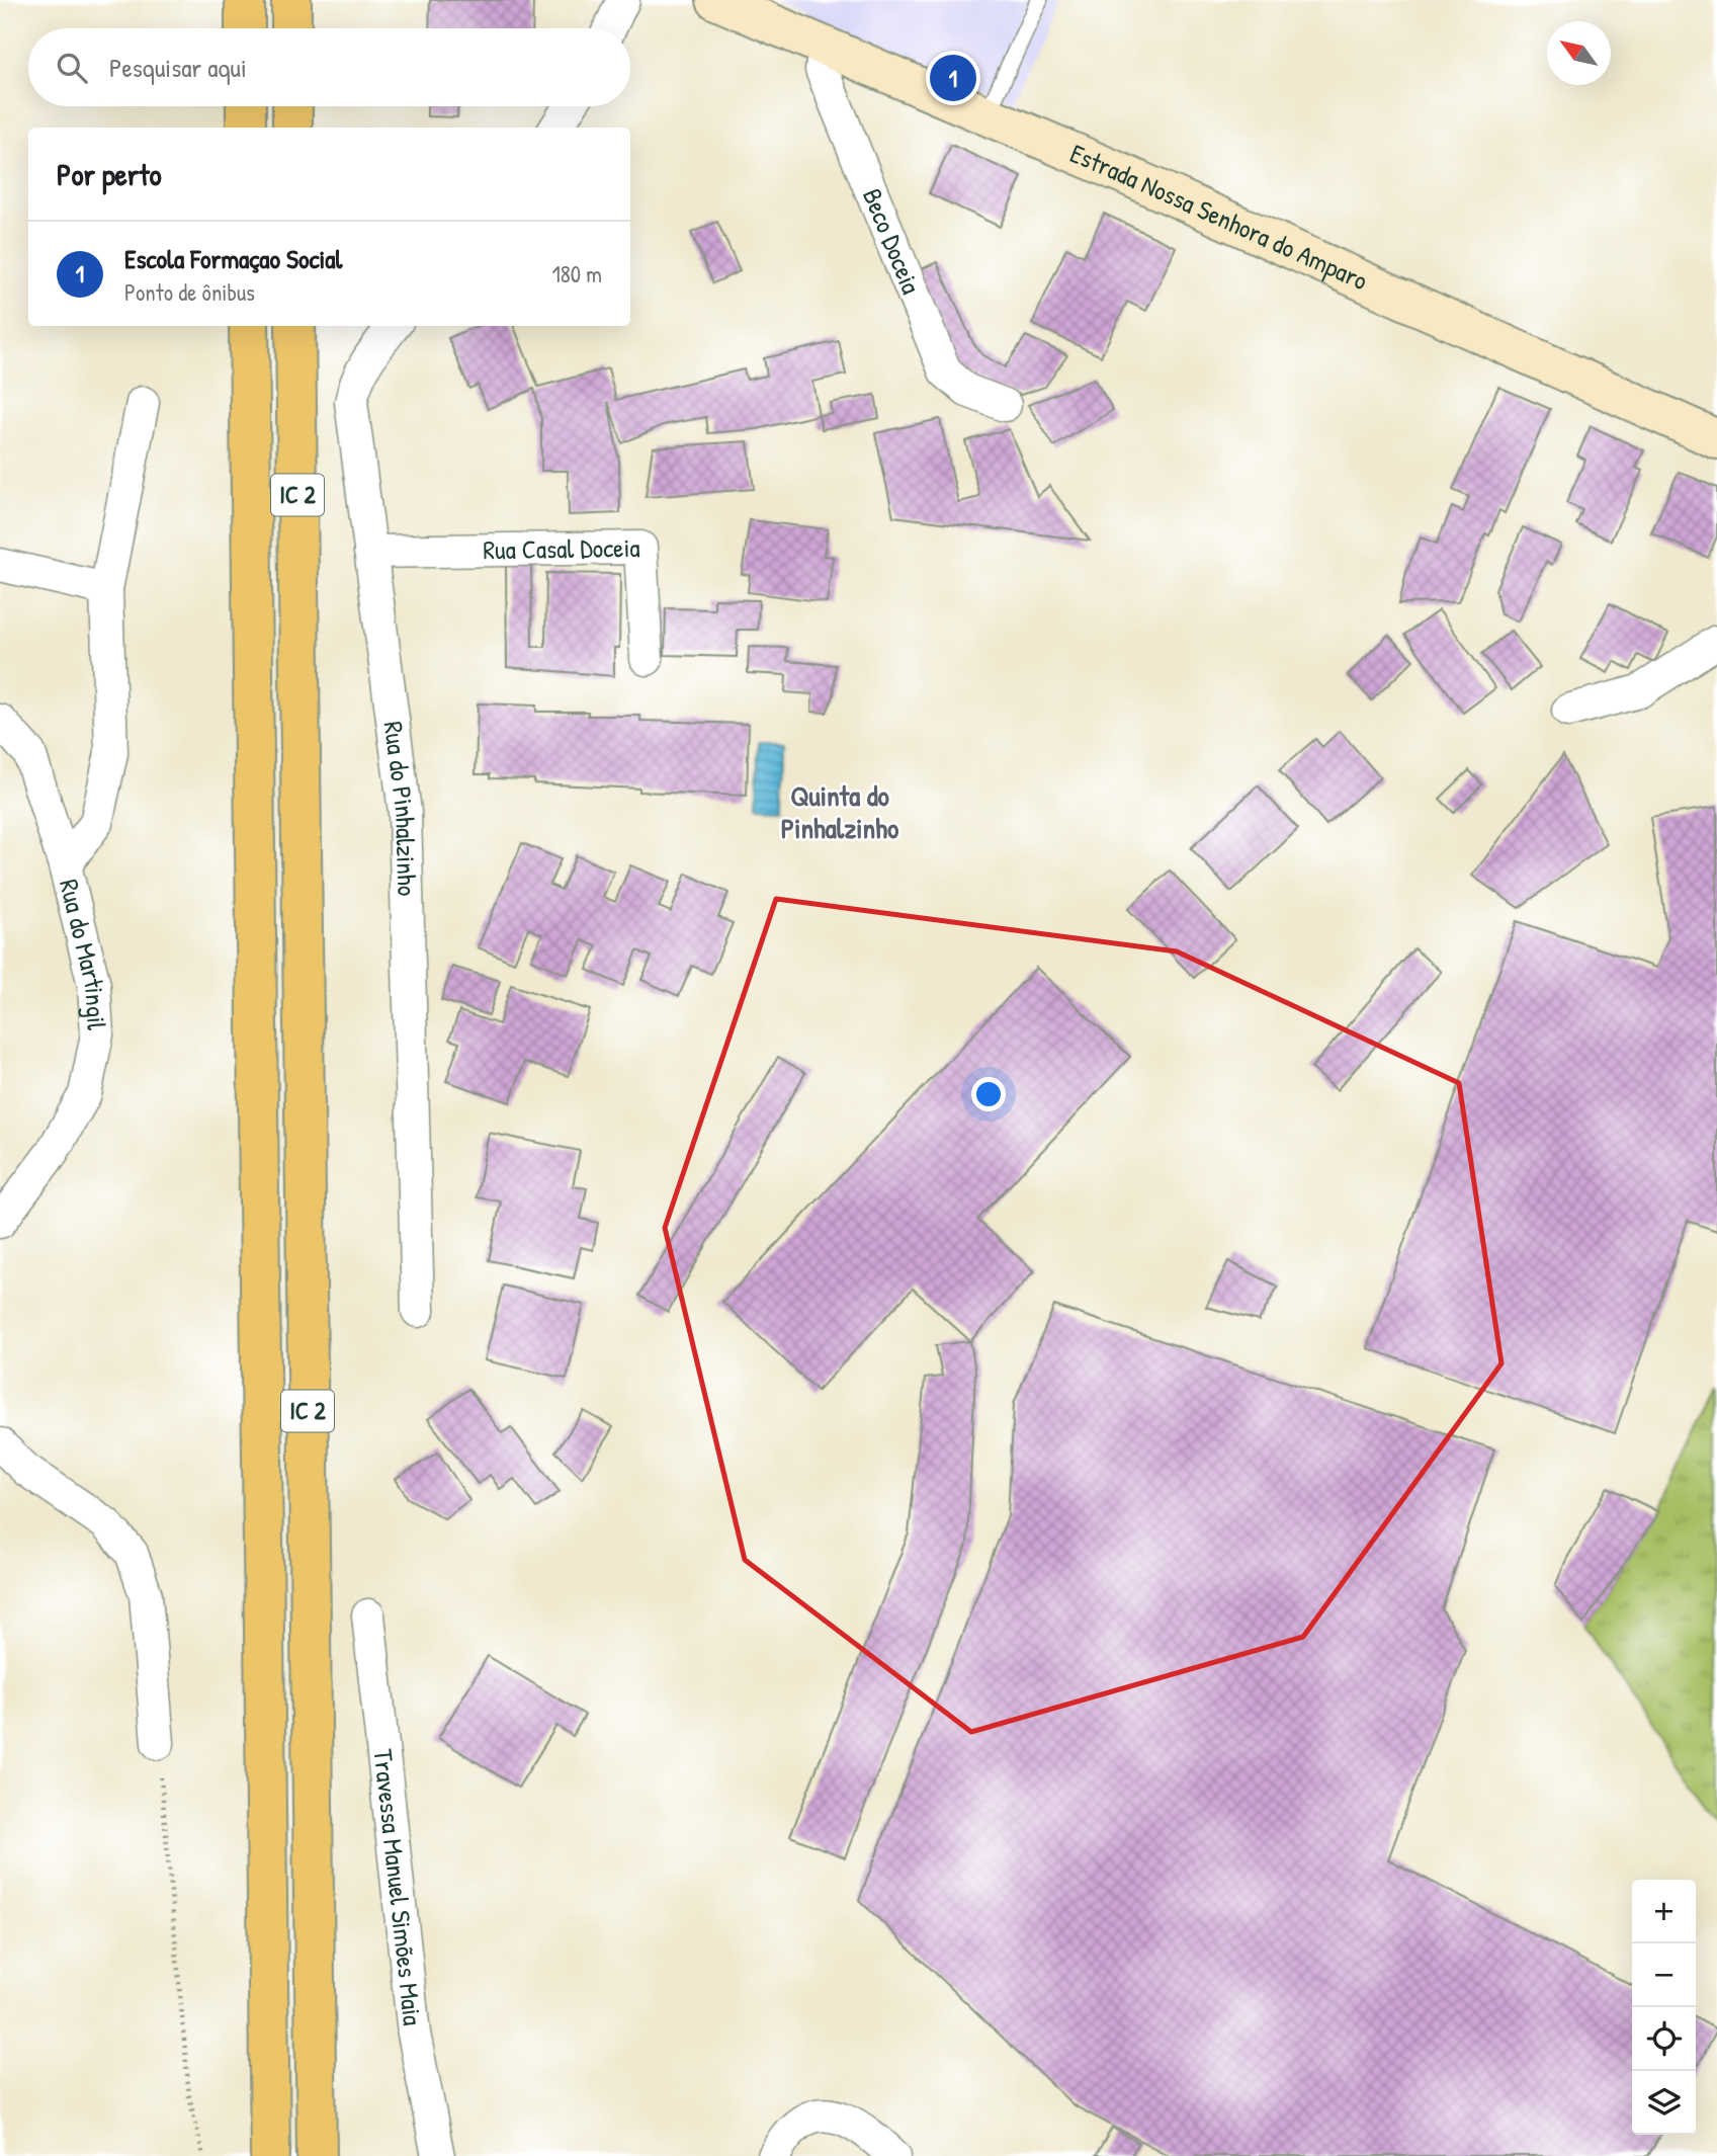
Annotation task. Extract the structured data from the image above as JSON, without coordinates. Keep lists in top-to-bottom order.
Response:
{
  "streets": {
    "highway": ["IC 2"],
    "main road": ["Estrada Nossa Senhora do Amparo"],
    "street": [
      "Beco Doceia",
      "Rua Casal Doceia",
      "Rua do Pinhalzinho",
      "Rua do Martingil",
      "Travessa Manuel Simões Maia"
    ]
  },
  "crossings": [
    ["Estrada Nossa Senhora do Amparo", "Beco Doceia"],
    ["Rua Casal Doceia", "Rua do Pinhalzinho"]
  ],
  "districts": ["Quinta do Pinhalzinho"],
  "north": "top left",
  "page": {
    "search": "Pesquisar aqui",
    "pins": "1",
    "heading": "Por perto",
    "list": [
      {
        "mark": "1",
        "name": "Escola Formaçao Social",
        "note": "Ponto de ônibus",
        "value": "180 m"
      }
    ],
    "map_buttons": ["+", "−"]
  }
}
